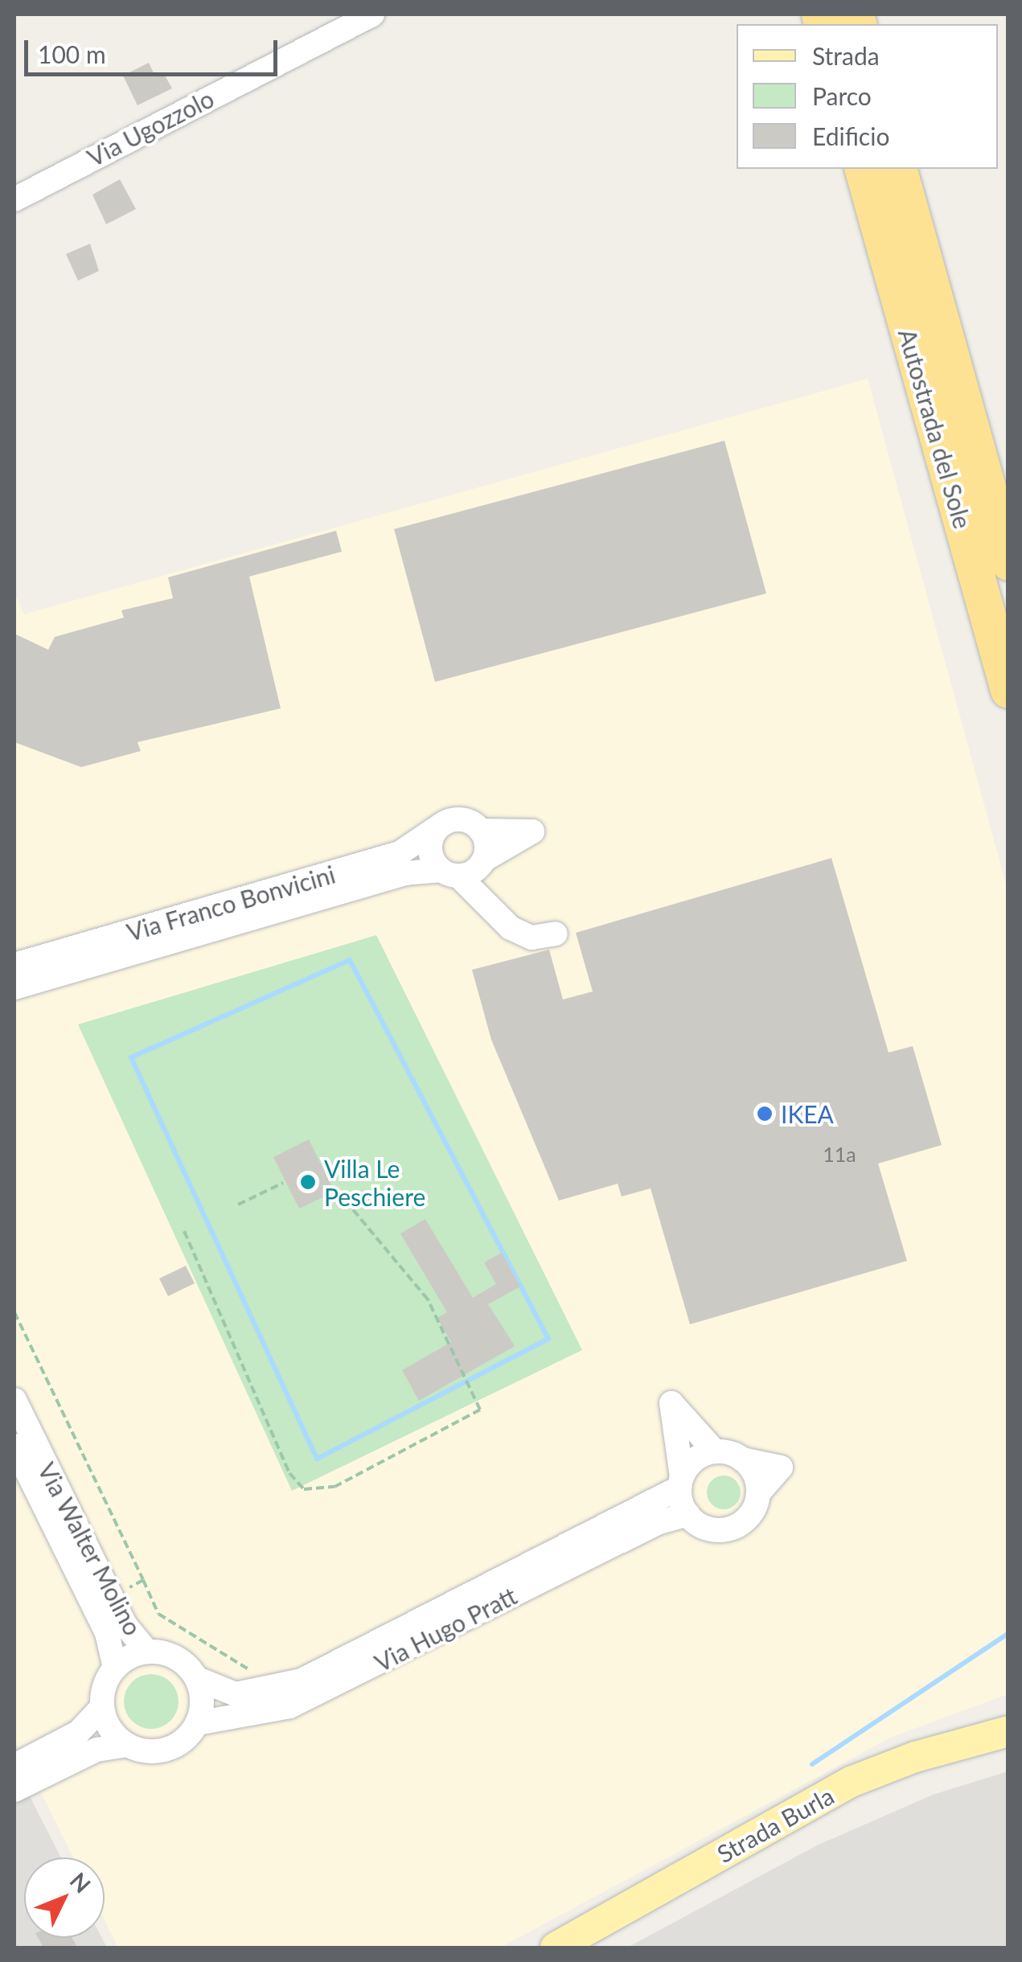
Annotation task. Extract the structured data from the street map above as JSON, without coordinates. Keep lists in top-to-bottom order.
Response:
{
  "streets": {
    "highway": ["Autostrada del Sole"],
    "main road": ["Strada Burla"],
    "street": [
      "Via Ugozzolo",
      "Via Franco Bonvicini",
      "Via Walter Molino",
      "Via Hugo Pratt"
    ]
  },
  "crossings": [
    ["Via Walter Molino", "Via Hugo Pratt"]
  ],
  "places": ["IKEA", "Villa Le Peschiere"],
  "house_numbers": ["11a"],
  "legend": ["Strada", "Parco", "Edificio"],
  "scale_bar": "100 m",
  "north": "top right"
}
